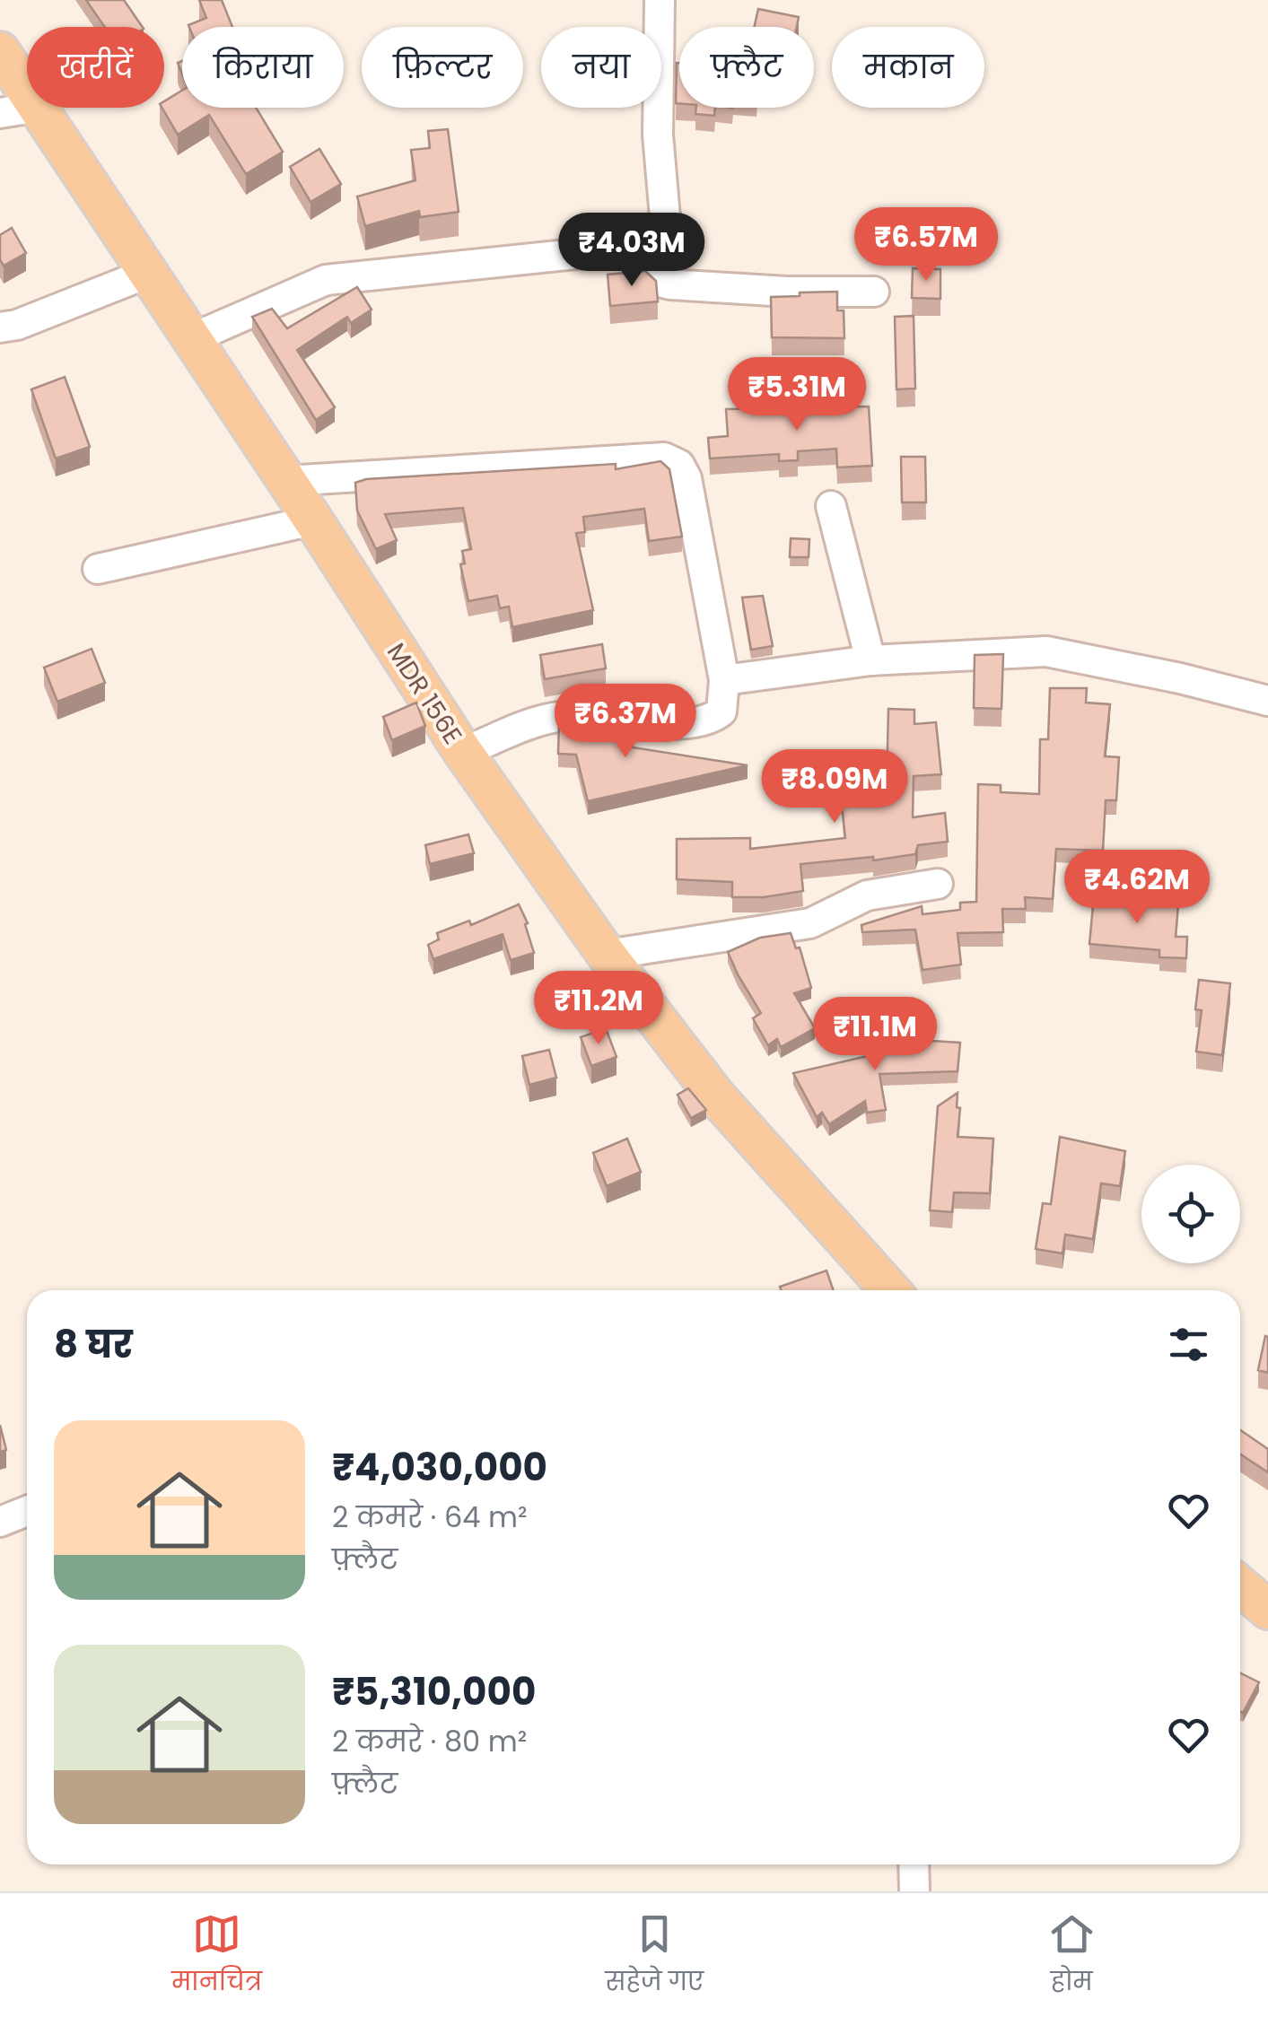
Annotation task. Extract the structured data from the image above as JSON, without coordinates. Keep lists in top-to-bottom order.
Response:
{
  "streets": {
    "main road": ["MDR 156E"]
  },
  "page": {
    "chip": [
      "खरीदें",
      "किराया",
      "फ़िल्टर",
      "नया",
      "फ़्लैट",
      "मकान"
    ],
    "price": [
      "₹6.57M",
      "₹4.03M",
      "₹5.31M",
      "₹6.37M",
      "₹8.09M",
      "₹4.62M",
      "₹11.2M",
      "₹11.1M"
    ],
    "heading": "8 घर",
    "list": [
      {
        "name": "₹4,030,000",
        "note": "2 कमरे · 64 m² · फ़्लैट"
      },
      {
        "name": "₹5,310,000",
        "note": "2 कमरे · 80 m² · फ़्लैट"
      }
    ],
    "tabs": ["मानचित्र", "सहेजे गए", "होम"]
  }
}
